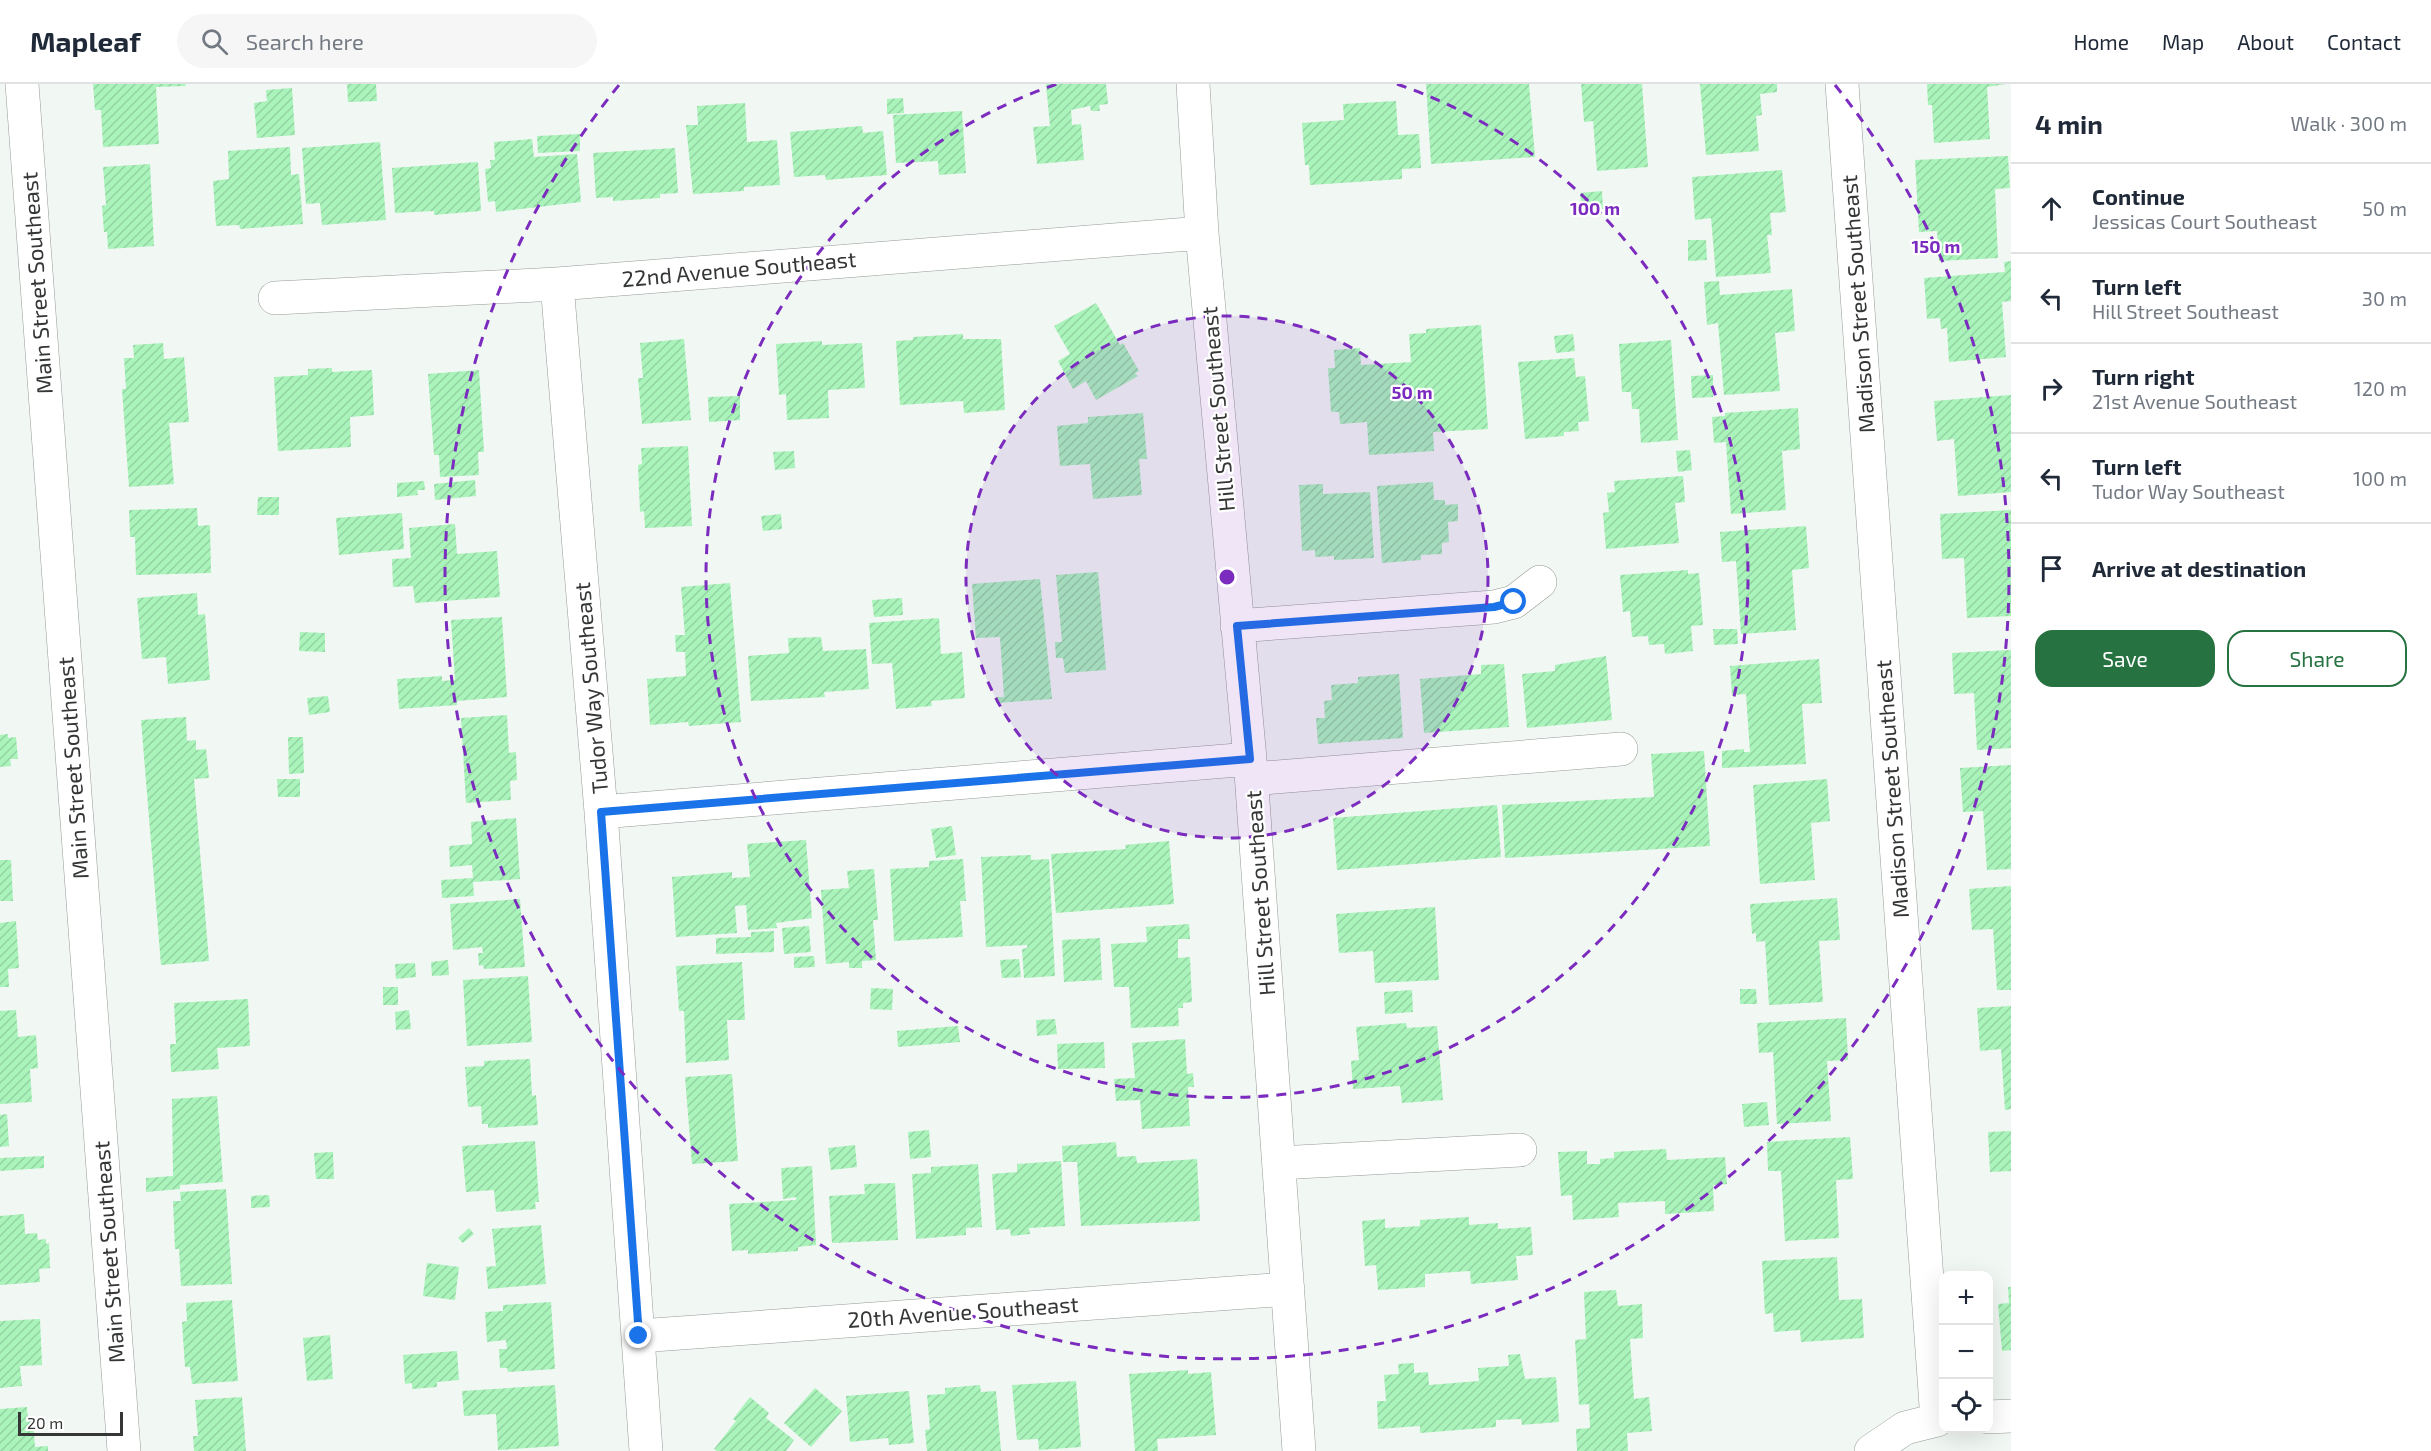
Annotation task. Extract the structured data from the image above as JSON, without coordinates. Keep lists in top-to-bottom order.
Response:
{
  "streets": {
    "street": [
      "22nd Avenue Southeast",
      "Main Street Southeast",
      "Madison Street Southeast",
      "Hill Street Southeast",
      "Tudor Way Southeast",
      "20th Avenue Southeast"
    ]
  },
  "crossings": [
    ["22nd Avenue Southeast", "Hill Street Southeast"],
    ["22nd Avenue Southeast", "Tudor Way Southeast"],
    ["Hill Street Southeast", "20th Avenue Southeast"],
    ["Tudor Way Southeast", "20th Avenue Southeast"]
  ],
  "scale_bar": "20 m",
  "page": {
    "header": "Mapleaf",
    "search": "Search here",
    "nav": [
      "Home",
      "Map",
      "About",
      "Contact"
    ],
    "heading": ["4 min", "Walk · 300 m"],
    "list": [
      ["Continue", "Jessicas Court Southeast", "50 m"],
      ["Turn left", "Hill Street Southeast", "30 m"],
      ["Turn right", "21st Avenue Southeast", "120 m"],
      ["Turn left", "Tudor Way Southeast", "100 m"],
      "Arrive at destination"
    ],
    "buttons": ["Save", "Share"],
    "map_buttons": ["+", "−"],
    "scale": "20 m"
  },
  "rings": ["100 m", "150 m", "50 m"]
}
